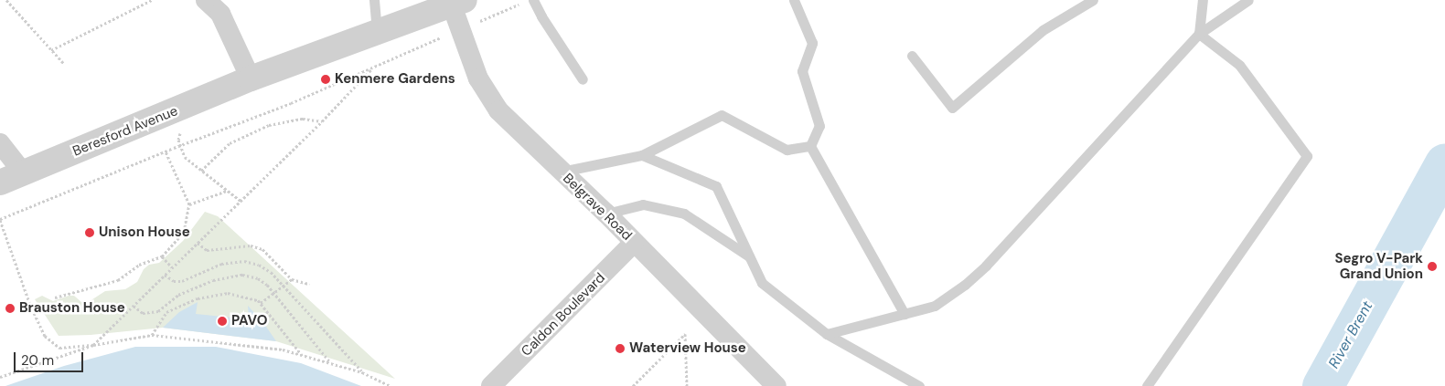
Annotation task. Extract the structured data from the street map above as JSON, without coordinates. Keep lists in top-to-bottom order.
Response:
{
  "streets": {
    "street": ["Beresford Avenue", "Belgrave Road", "Caldon Boulevard"]
  },
  "crossings": [
    ["Beresford Avenue", "Belgrave Road"],
    ["Belgrave Road", "Caldon Boulevard"]
  ],
  "water": ["River Brent"],
  "places": [
    "Kenmere Gardens",
    "Unison House",
    "Segro V-Park Grand Union",
    "Brauston House",
    "PAVO",
    "Waterview House"
  ],
  "scale_bar": "20 m"
}
